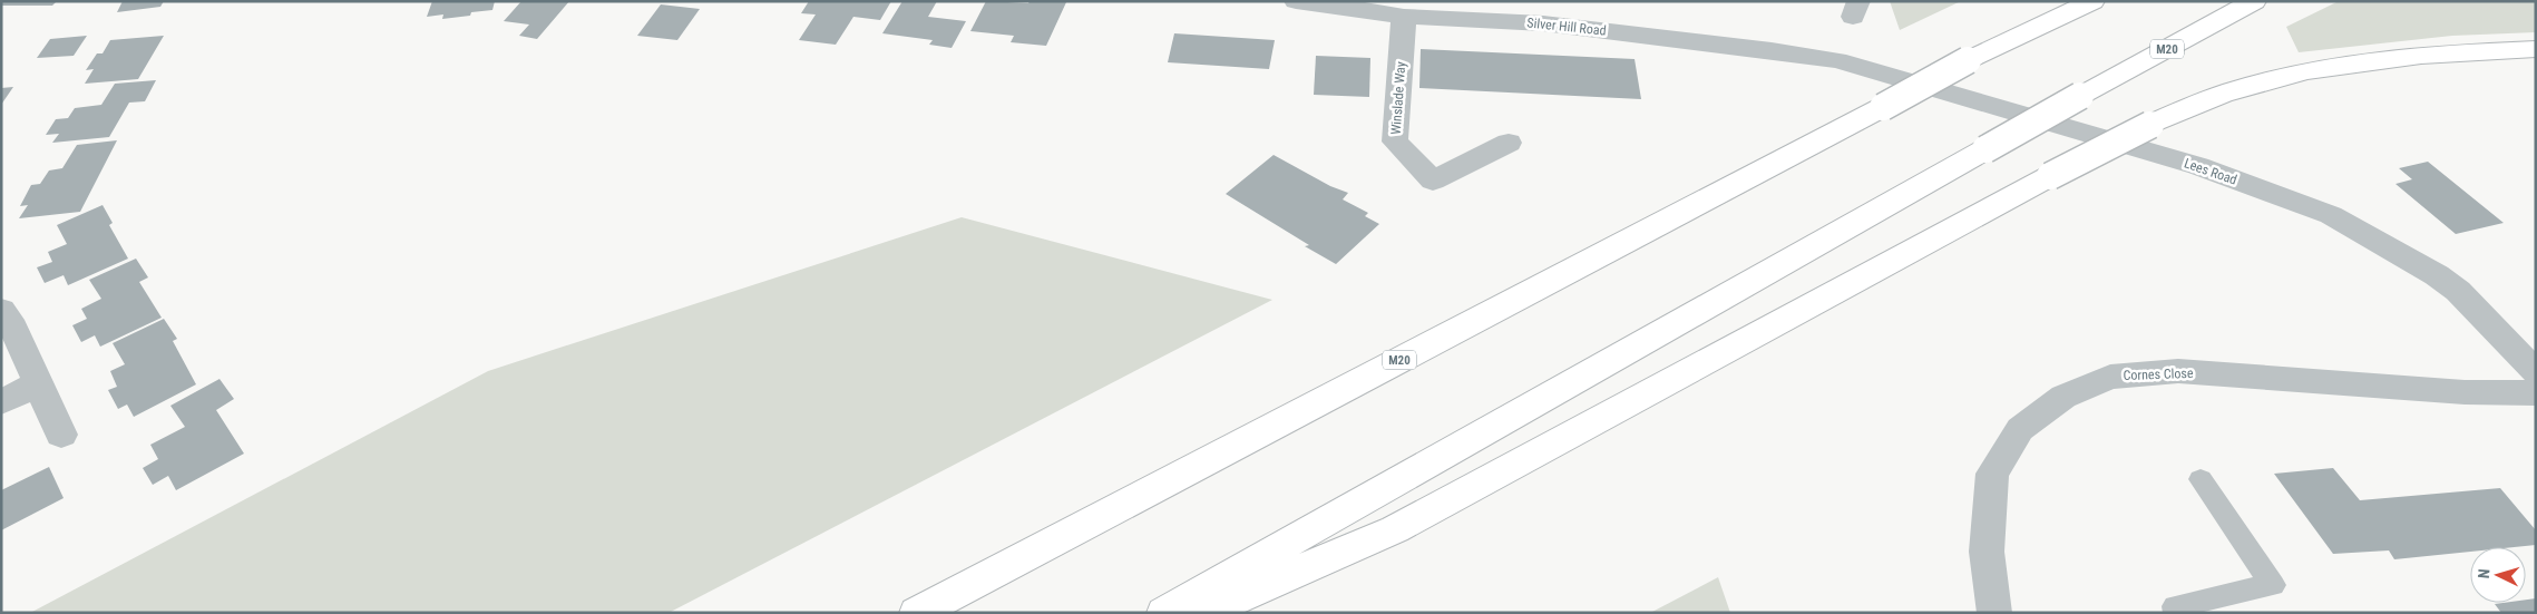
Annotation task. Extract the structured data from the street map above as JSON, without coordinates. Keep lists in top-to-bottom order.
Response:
{
  "streets": {
    "highway": ["M20"],
    "street": [
      "Silver Hill Road",
      "Winslade Way",
      "Lees Road",
      "Cornes Close"
    ]
  },
  "crossings": [
    ["Silver Hill Road", "Winslade Way"],
    ["Silver Hill Road", "Lees Road"]
  ],
  "north": "left"
}
